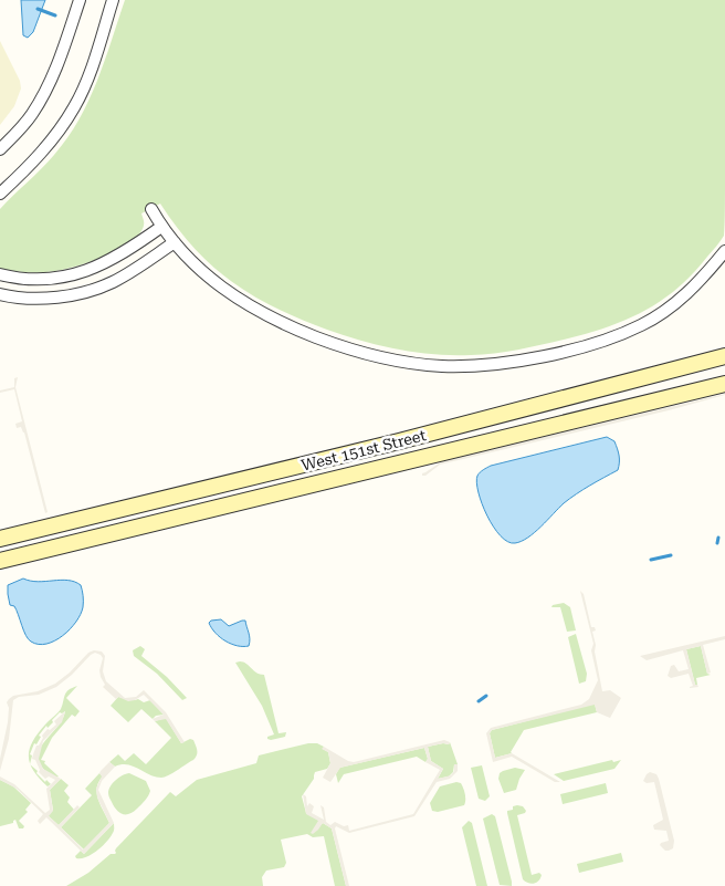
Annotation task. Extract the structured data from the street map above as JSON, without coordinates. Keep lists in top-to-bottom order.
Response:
{
  "streets": {
    "main road": ["West 151st Street"]
  }
}
